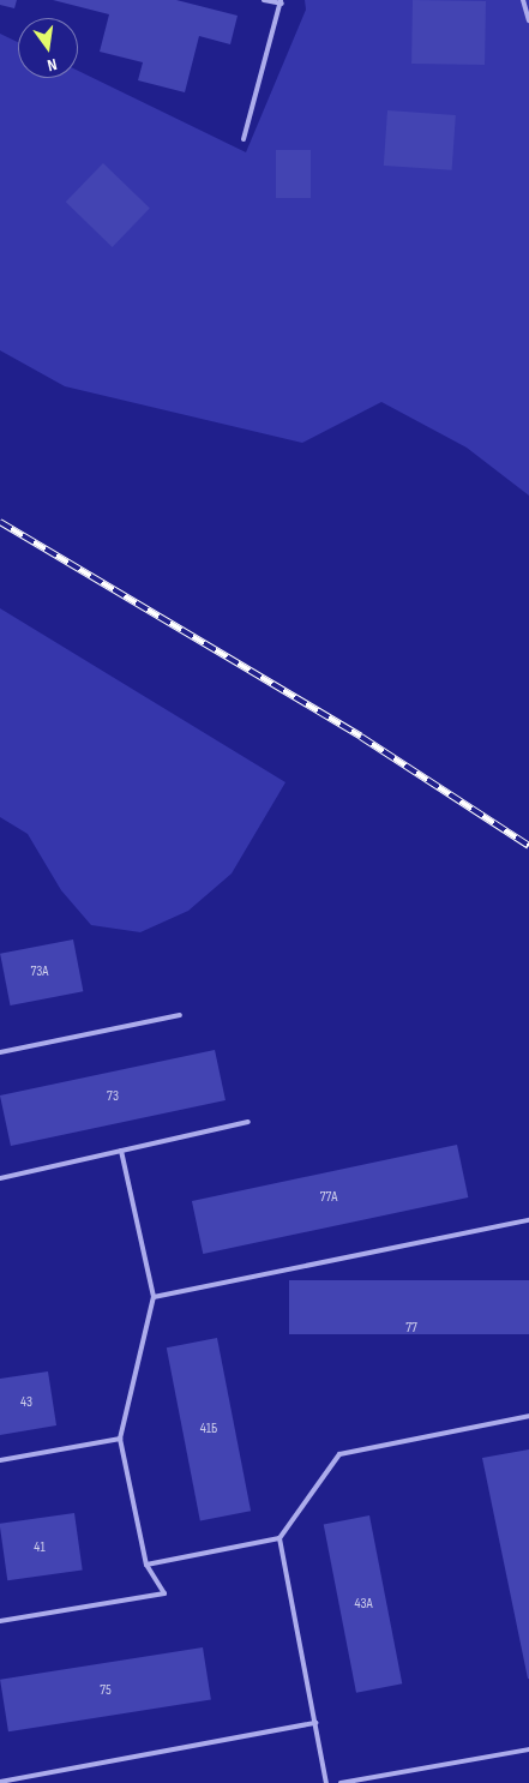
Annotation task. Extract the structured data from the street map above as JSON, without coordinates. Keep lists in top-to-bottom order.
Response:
{
  "house_numbers": [
    "73А",
    "73",
    "77А",
    "77",
    "43",
    "41Б",
    "41",
    "43А",
    "75"
  ],
  "north": "bottom"
}
